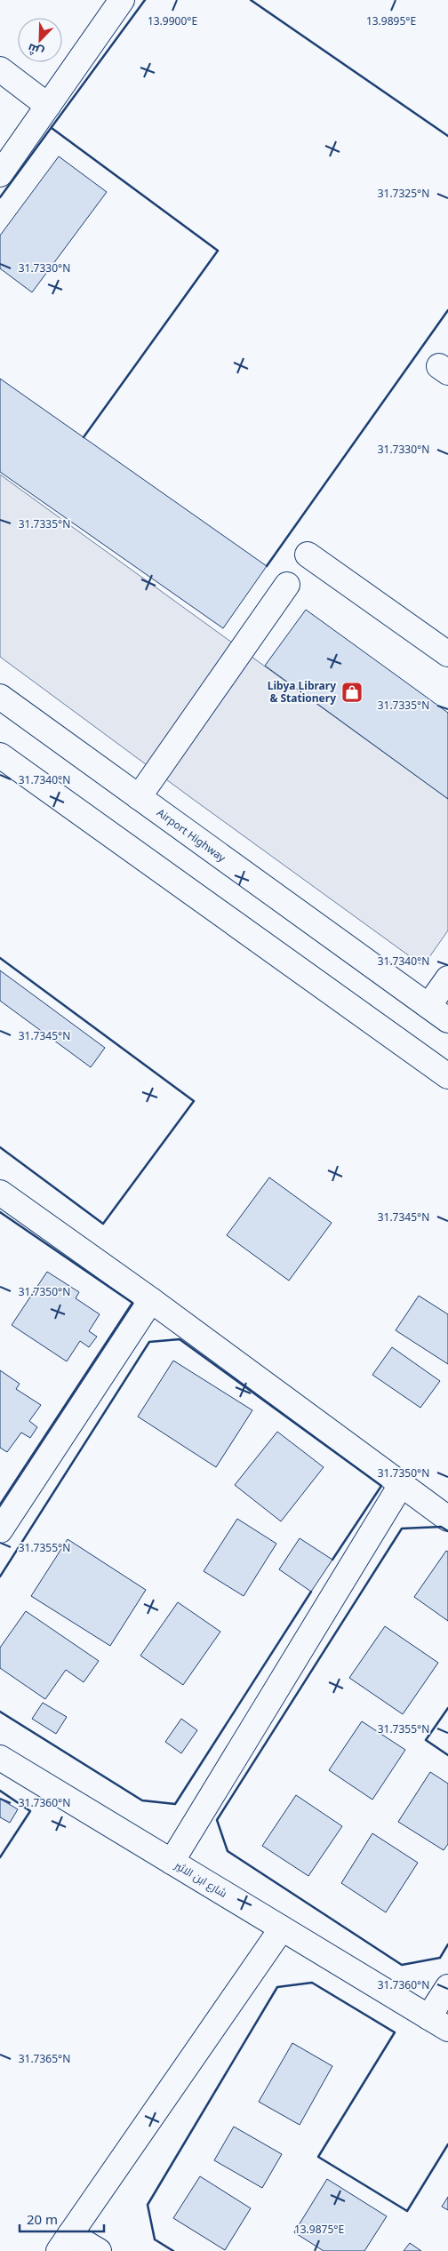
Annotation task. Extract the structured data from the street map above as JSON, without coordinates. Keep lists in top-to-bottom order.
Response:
{
  "streets": {
    "main road": ["Airport Highway", "شارع ابن الاثير"]
  },
  "places": {
    "shop": ["Libya Library & Stationery"]
  },
  "scale_bar": "20 m",
  "north": "bottom left",
  "coordinates": [
    "13.9900°E",
    "13.9895°E",
    "31.7325°N",
    "31.7330°N",
    "31.7335°N",
    "31.7340°N",
    "31.7345°N",
    "31.7350°N",
    "31.7355°N",
    "31.7360°N",
    "31.7365°N",
    "13.9875°E"
  ]
}
